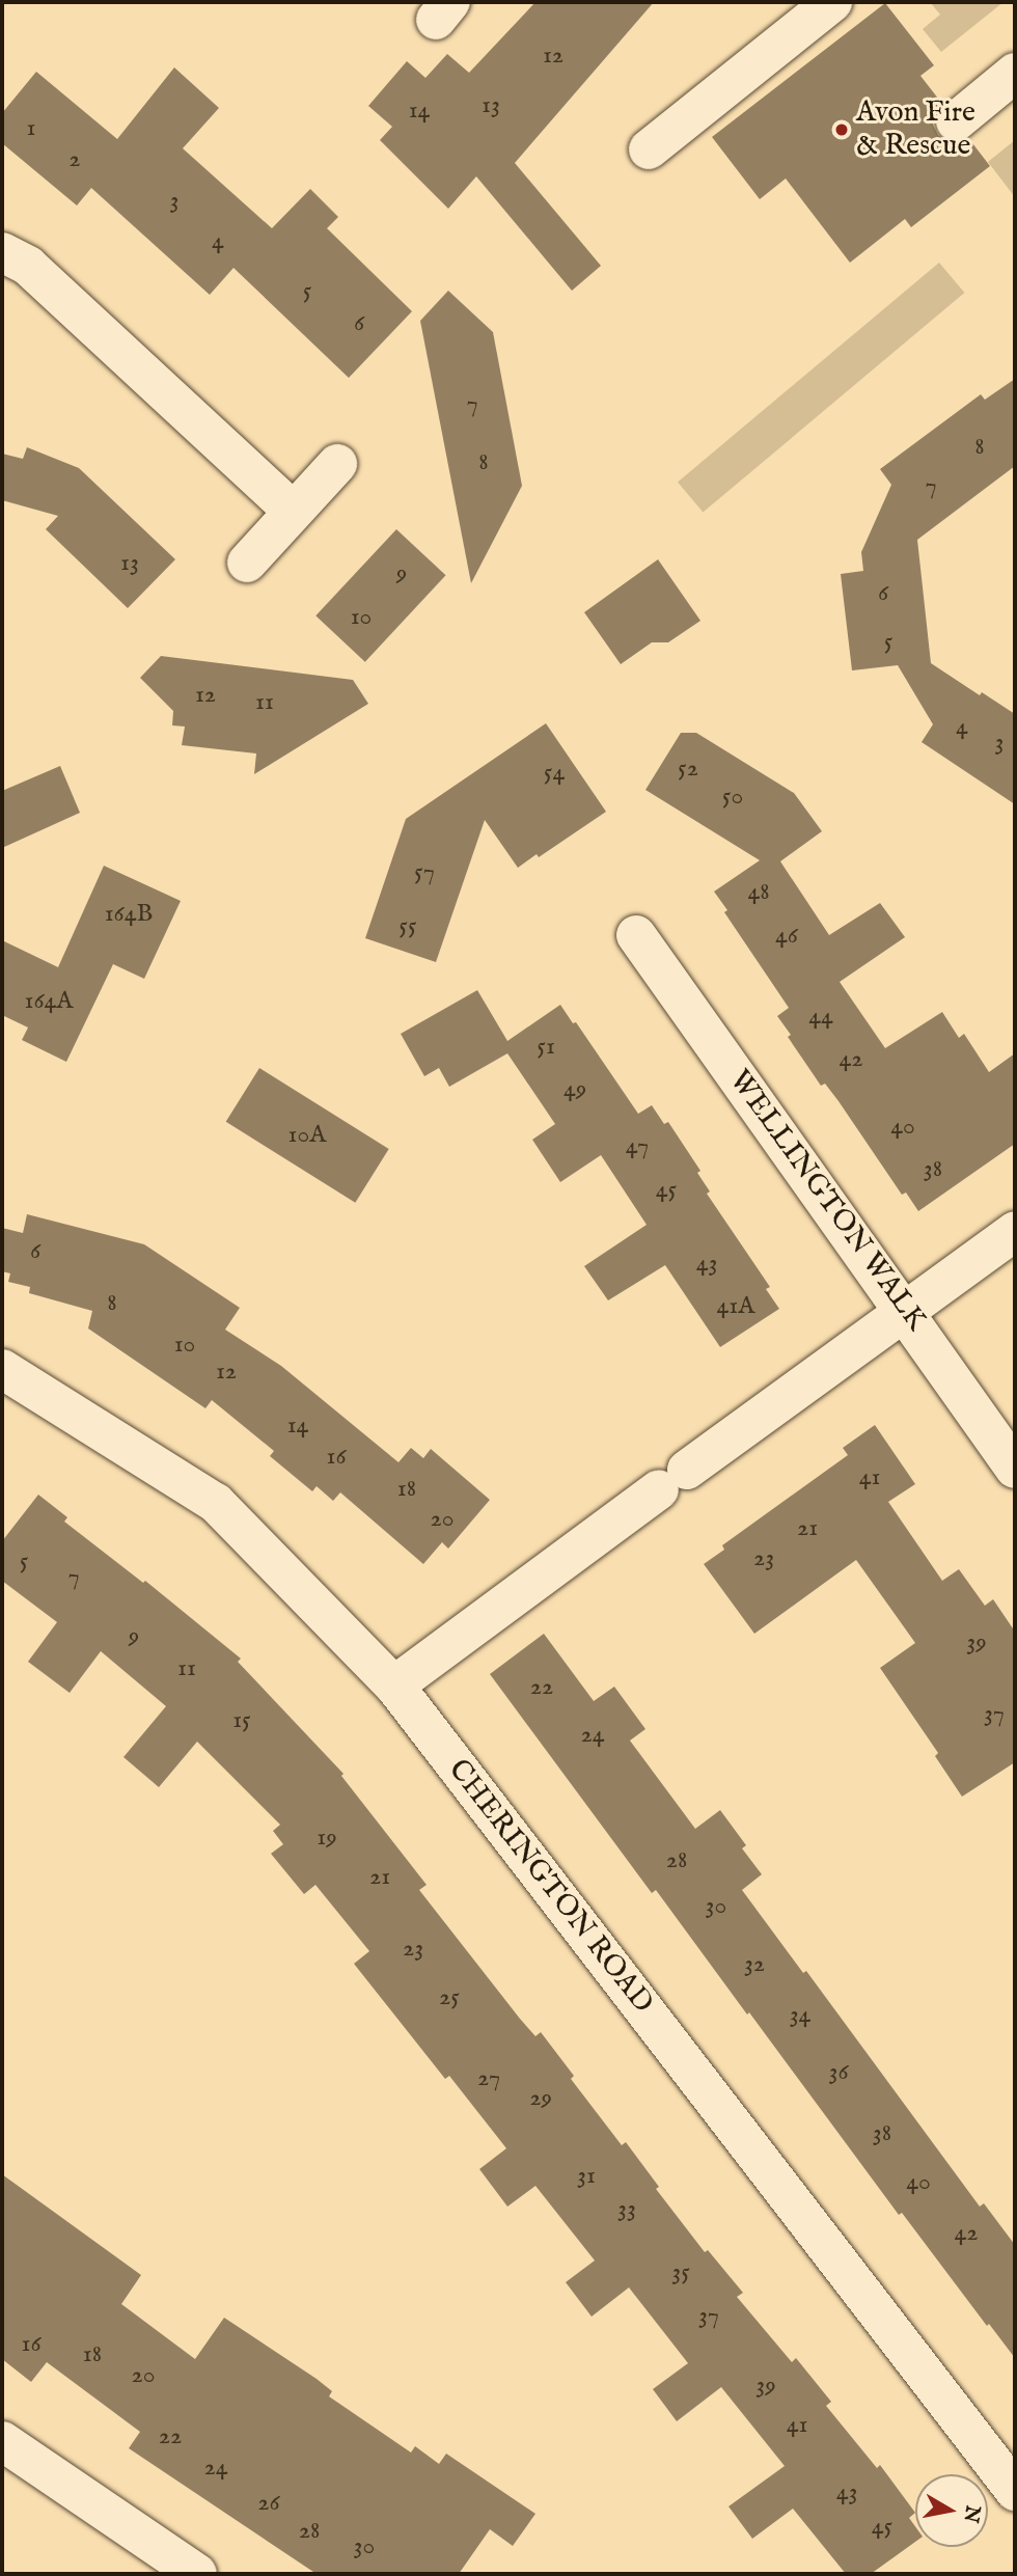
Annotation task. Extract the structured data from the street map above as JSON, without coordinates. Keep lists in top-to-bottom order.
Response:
{
  "streets": {
    "street": ["WELLINGTON WALK", "CHERINGTON ROAD"]
  },
  "places": ["Avon Fire & Rescue"],
  "house_numbers": [
    "12",
    "13",
    "14",
    "1",
    "2",
    "3",
    "4",
    "5",
    "6",
    "7",
    "8",
    "8",
    "7",
    "13",
    "9",
    "6",
    "10",
    "5",
    "12",
    "11",
    "4",
    "3",
    "52",
    "54",
    "50",
    "57",
    "48",
    "164B",
    "55",
    "46",
    "164A",
    "44",
    "51",
    "42",
    "49",
    "40",
    "10A",
    "47",
    "38",
    "45",
    "6",
    "43",
    "8",
    "41A",
    "10",
    "12",
    "14",
    "16",
    "41",
    "18",
    "20",
    "21",
    "23",
    "5",
    "7",
    "9",
    "39",
    "11",
    "22",
    "37",
    "15",
    "24",
    "19",
    "28",
    "21",
    "30",
    "23",
    "32",
    "25",
    "34",
    "36",
    "27",
    "29",
    "38",
    "31",
    "40",
    "33",
    "42",
    "35",
    "37",
    "16",
    "18",
    "20",
    "39",
    "41",
    "22",
    "24",
    "43",
    "26",
    "45",
    "28",
    "30"
  ],
  "north": "right"
}
